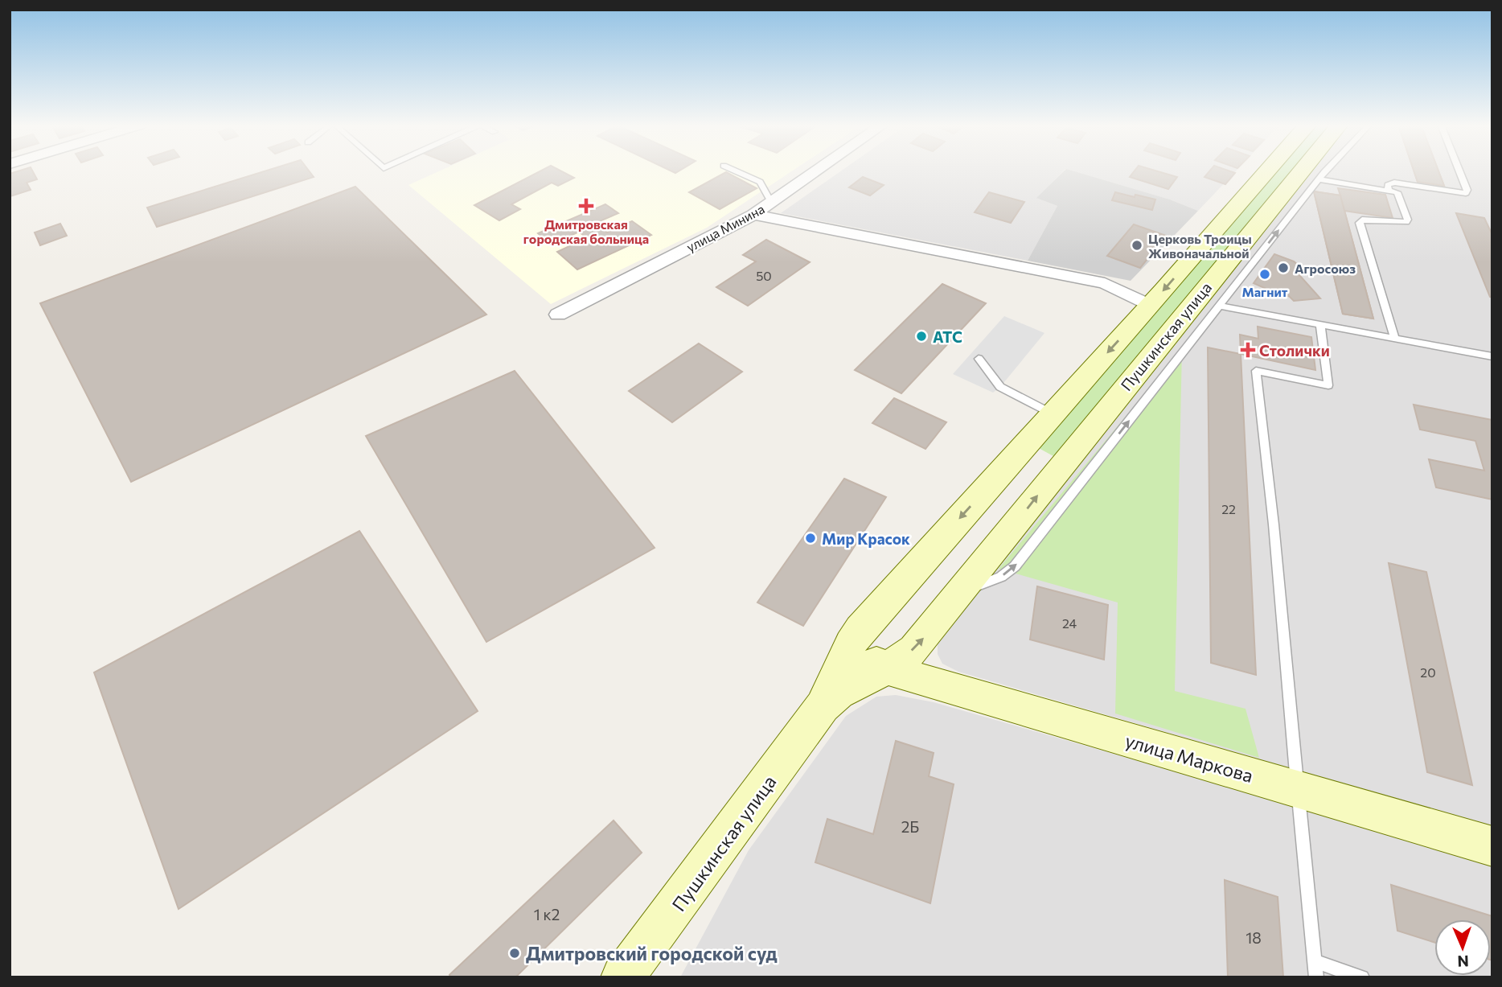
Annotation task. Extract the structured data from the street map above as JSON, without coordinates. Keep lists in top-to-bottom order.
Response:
{
  "streets": {
    "main road": ["Пушкинская улица", "улица Маркова"],
    "street": ["улица Минина"]
  },
  "crossings": [
    ["Пушкинская улица", "улица Маркова"]
  ],
  "places": {
    "health": ["Дмитровская городская больница", "Столички"],
    "other": [
      "Церковь Троицы Живоначальной",
      "Агросоюз",
      "Магнит",
      "АТС",
      "Мир Красок",
      "Дмитровский городской суд"
    ]
  },
  "house_numbers": [
    "50",
    "22",
    "24",
    "20",
    "2Б",
    "1 к2",
    "18"
  ],
  "north": "bottom"
}
